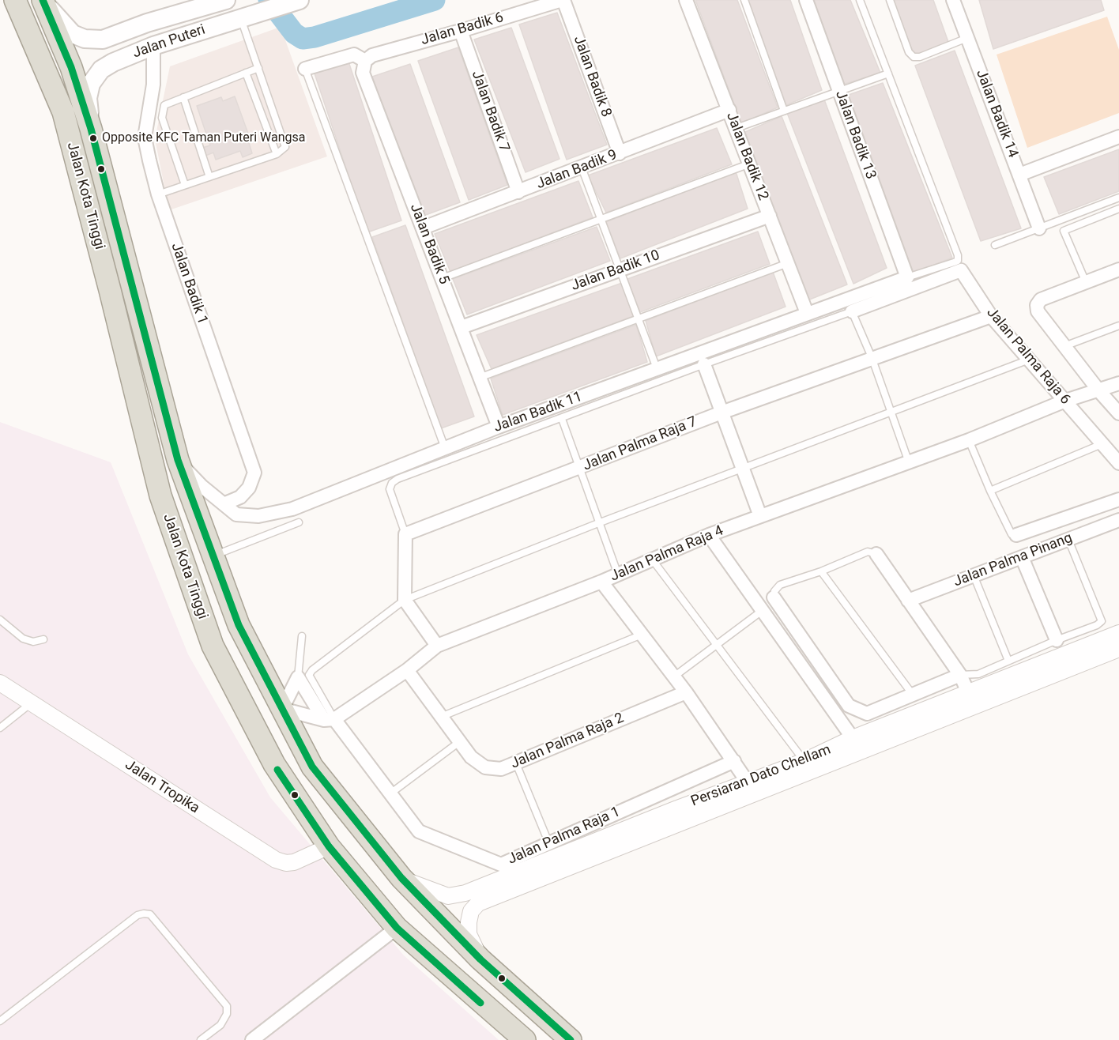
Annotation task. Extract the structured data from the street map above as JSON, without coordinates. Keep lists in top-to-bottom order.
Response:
{
  "streets": {
    "highway": ["Jalan Kota Tinggi"],
    "main road": ["Jalan Puteri"],
    "street": [
      "Jalan Badik 6",
      "Jalan Badik 8",
      "Jalan Badik 7",
      "Jalan Badik 14",
      "Jalan Badik 13",
      "Jalan Badik 12",
      "Jalan Badik 9",
      "Jalan Badik 5",
      "Jalan Badik 10",
      "Jalan Badik 1",
      "Jalan Palma Raja 6",
      "Jalan Badik 11",
      "Jalan Palma Raja 7",
      "Jalan Palma Raja 4",
      "Jalan Palma Pinang",
      "Jalan Palma Raja 2",
      "Persiaran Dato Chellam",
      "Jalan Tropika",
      "Jalan Palma Raja 1"
    ]
  },
  "crossings": [
    ["Jalan Badik 6", "Jalan Badik 8"],
    ["Jalan Badik 6", "Jalan Badik 7"],
    ["Jalan Badik 6", "Jalan Badik 5"],
    ["Jalan Puteri", "Jalan Kota Tinggi"],
    ["Jalan Puteri", "Jalan Badik 1"],
    ["Jalan Badik 8", "Jalan Badik 9"],
    ["Jalan Badik 7", "Jalan Badik 9"],
    ["Jalan Badik 13", "Jalan Badik 11"],
    ["Jalan Badik 12", "Jalan Badik 9"],
    ["Jalan Badik 12", "Jalan Badik 10"],
    ["Jalan Badik 12", "Jalan Badik 11"],
    ["Jalan Badik 9", "Jalan Badik 5"],
    ["Jalan Kota Tinggi", "Jalan Badik 11"],
    ["Jalan Kota Tinggi", "Persiaran Dato Chellam"],
    ["Jalan Kota Tinggi", "Jalan Tropika"],
    ["Jalan Badik 5", "Jalan Badik 10"],
    ["Jalan Badik 5", "Jalan Badik 11"],
    ["Jalan Badik 1", "Jalan Badik 11"],
    ["Jalan Palma Raja 6", "Jalan Palma Raja 7"],
    ["Jalan Palma Raja 6", "Jalan Palma Raja 4"],
    ["Jalan Palma Raja 4", "Jalan Palma Raja 2"],
    ["Jalan Palma Raja 4", "Jalan Palma Raja 1"]
  ],
  "places": ["Opposite KFC Taman Puteri Wangsa"]
}
